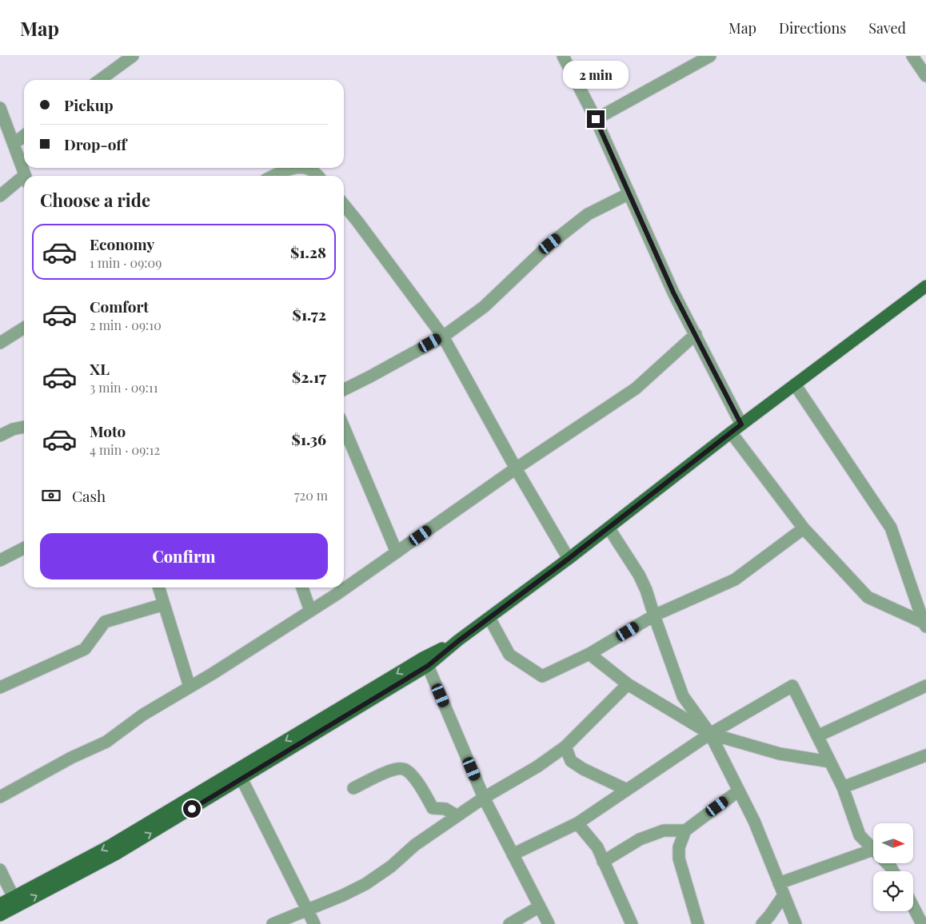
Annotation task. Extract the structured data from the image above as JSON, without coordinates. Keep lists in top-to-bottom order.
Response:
{
  "north": "right",
  "page": {
    "header": "Map",
    "nav": ["Map", "Directions", "Saved"],
    "bubble": "2 min",
    "banner": ["Pickup", "Drop-off"],
    "heading": "Choose a ride",
    "list": [
      {
        "name": "Economy",
        "note": "1 min · 09:09",
        "value": "$1.28"
      },
      {
        "name": "Comfort",
        "note": "2 min · 09:10",
        "value": "$1.72"
      },
      {
        "name": "XL",
        "note": "3 min · 09:11",
        "value": "$2.17"
      },
      {
        "name": "Moto",
        "note": "4 min · 09:12",
        "value": "$1.36"
      }
    ],
    "pay": ["Cash", "720 m"],
    "buttons": "Confirm"
  }
}
